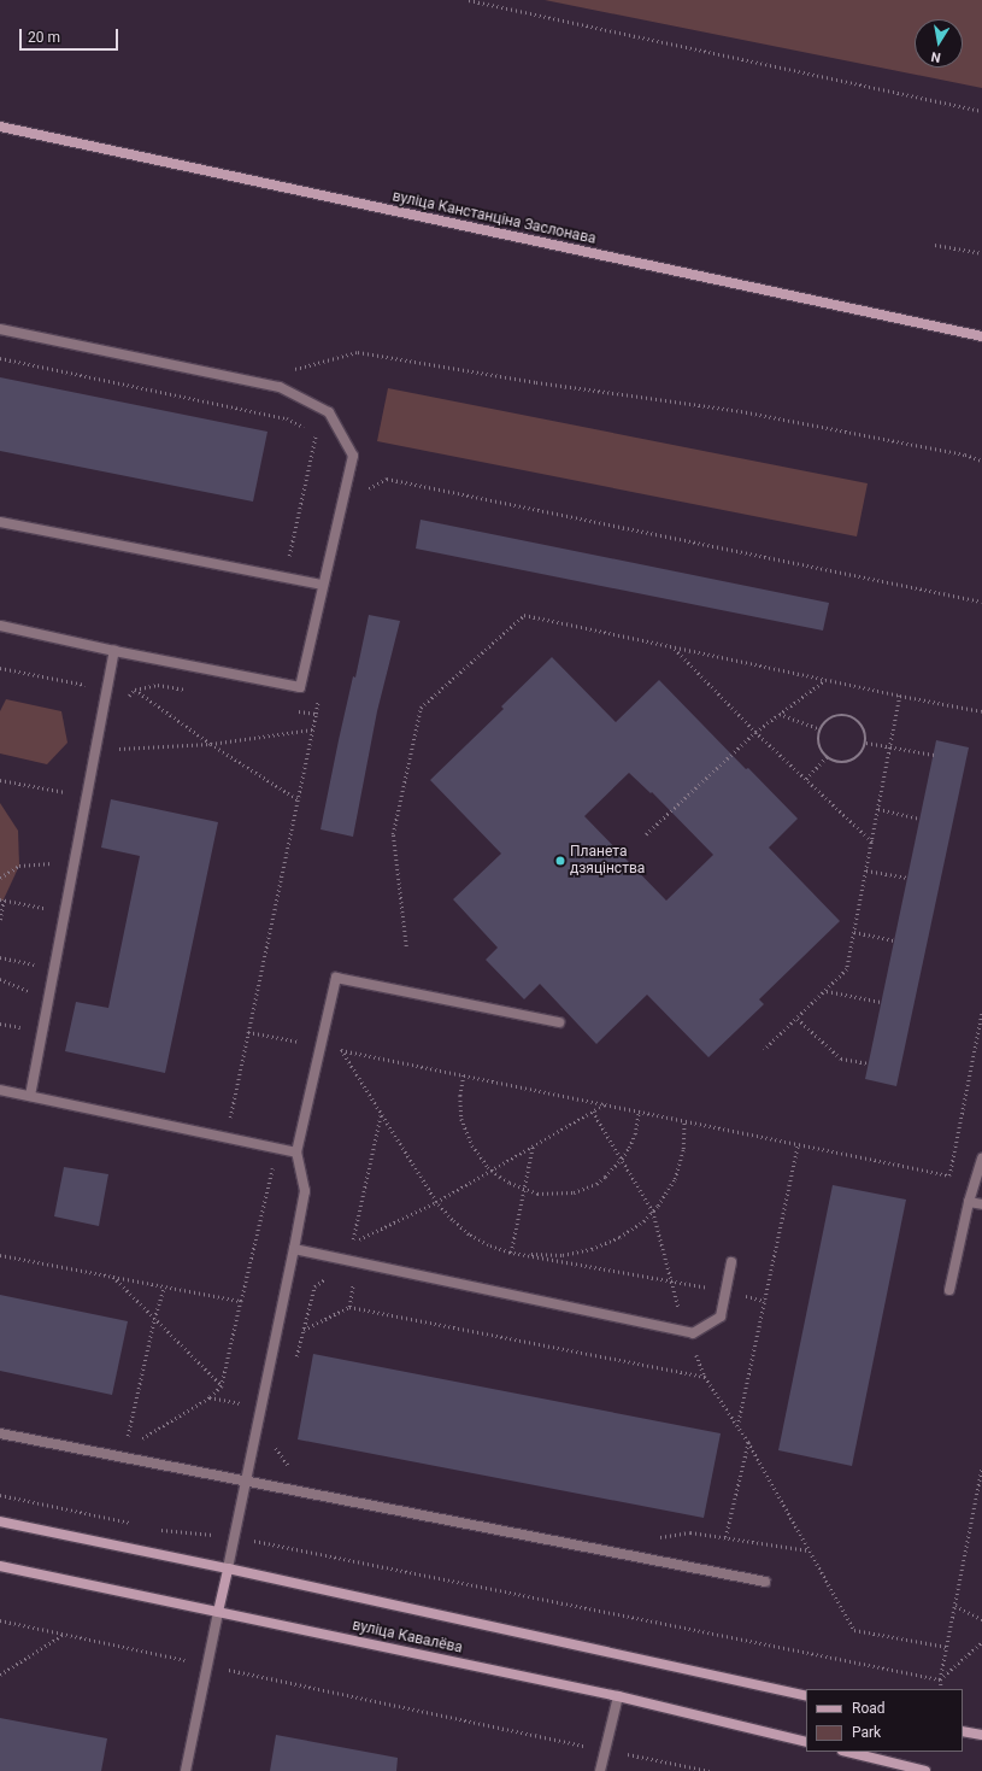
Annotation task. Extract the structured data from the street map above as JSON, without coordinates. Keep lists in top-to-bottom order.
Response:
{
  "streets": {
    "street": ["вуліца Канстанціна Заслонава", "вуліца Кавалёва"]
  },
  "places": ["Планета дзяцінства"],
  "legend": ["Road", "Park"],
  "scale_bar": "20 m",
  "north": "bottom"
}
